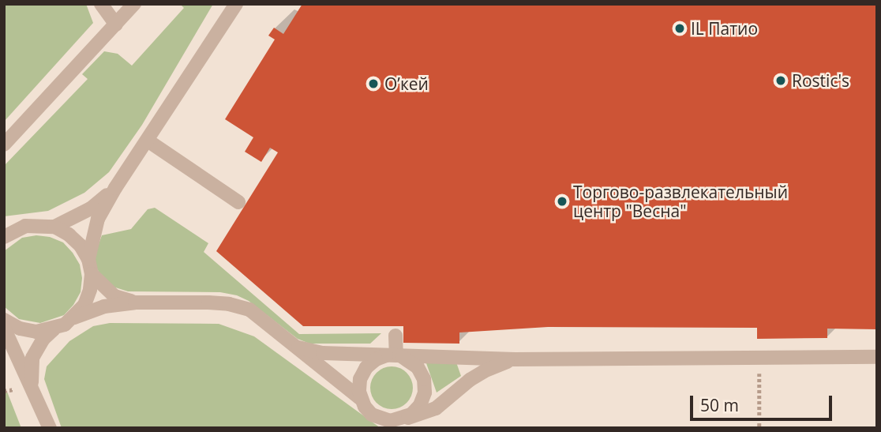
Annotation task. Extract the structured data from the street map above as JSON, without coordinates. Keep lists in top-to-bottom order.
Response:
{
  "places": [
    "IL Патио",
    "Rostic's",
    "О’кей",
    "Торгово-развлекательный центр \"Весна\""
  ],
  "scale_bar": "50 m"
}
